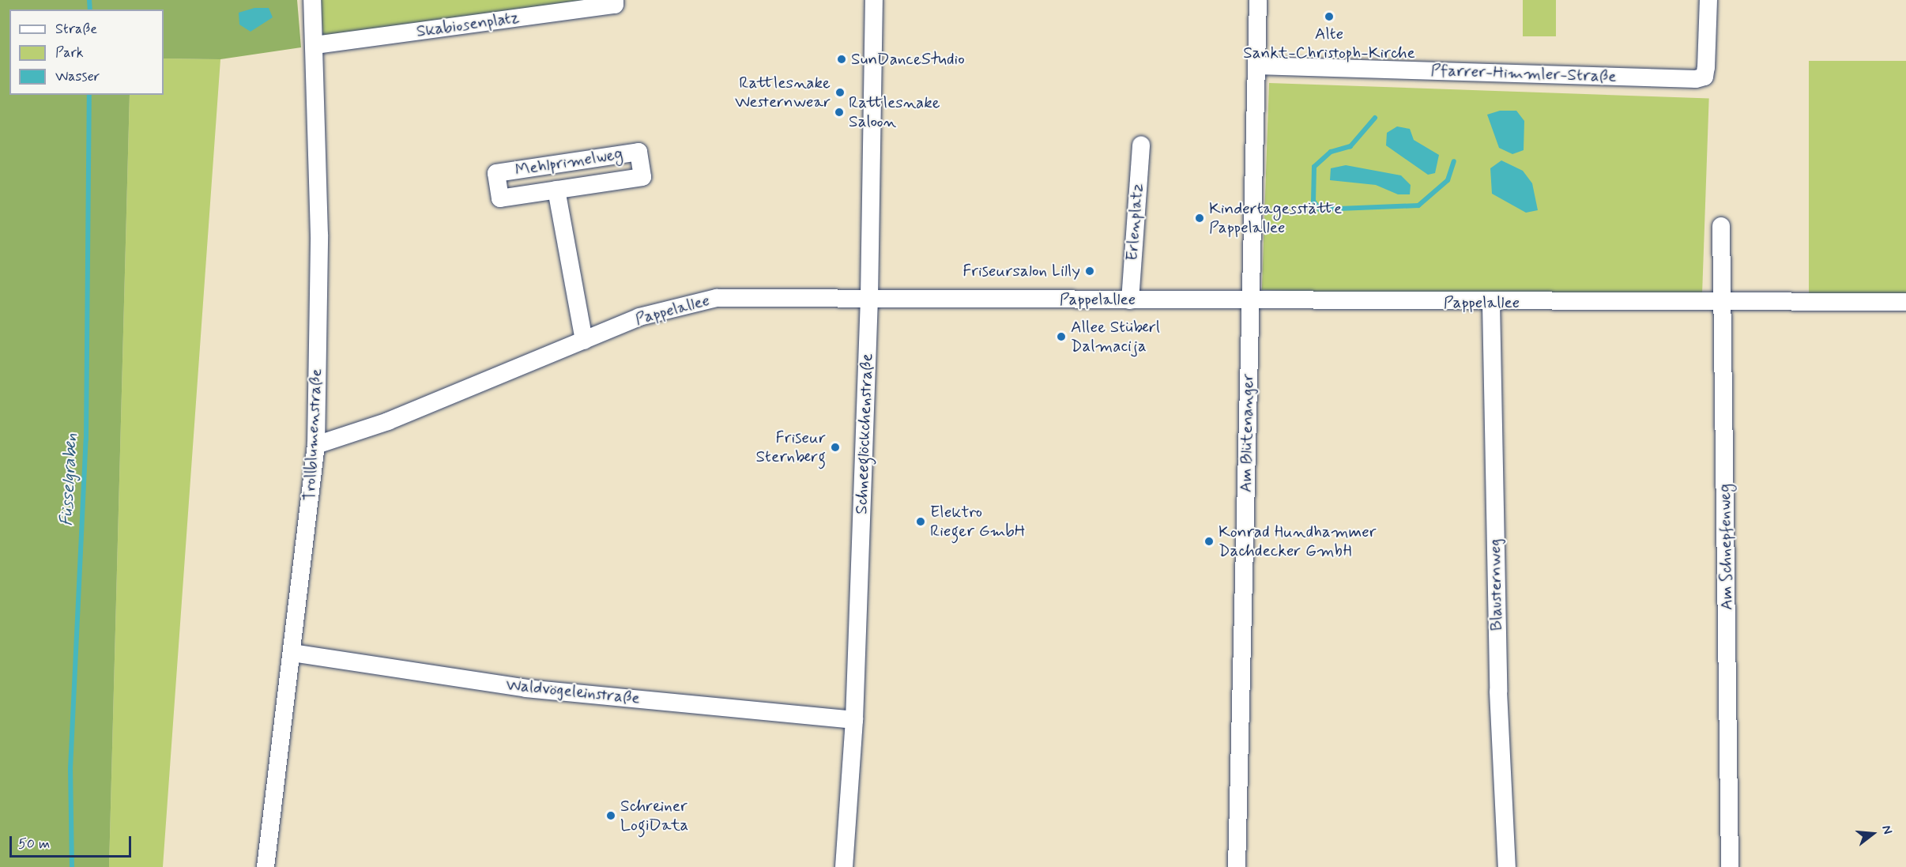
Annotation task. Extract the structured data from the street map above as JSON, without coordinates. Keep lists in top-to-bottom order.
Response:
{
  "streets": {
    "street": [
      "Skabiosenplatz",
      "Pfarrer-Himmler-Straße",
      "Mehlprimelweg",
      "Erlenplatz",
      "Pappelallee",
      "Am Blütenanger",
      "Schneeglöckchenstraße",
      "Trollblumenstraße",
      "Am Schnepfenweg",
      "Blausternweg",
      "Waldvögeleinstraße"
    ]
  },
  "crossings": [
    ["Skabiosenplatz", "Trollblumenstraße"],
    ["Pfarrer-Himmler-Straße", "Am Blütenanger"],
    ["Mehlprimelweg", "Pappelallee"],
    ["Erlenplatz", "Pappelallee"],
    ["Pappelallee", "Am Blütenanger"],
    ["Pappelallee", "Schneeglöckchenstraße"],
    ["Pappelallee", "Trollblumenstraße"],
    ["Pappelallee", "Am Schnepfenweg"],
    ["Pappelallee", "Blausternweg"],
    ["Schneeglöckchenstraße", "Waldvögeleinstraße"],
    ["Trollblumenstraße", "Waldvögeleinstraße"]
  ],
  "water": ["Füsselgraben"],
  "places": [
    "Alte Sankt-Christoph-Kirche",
    "SunDanceStudio",
    "Rattlesnake Westernwear",
    "Rattlesnake Saloon",
    "Kindertagesstätte Pappelallee",
    "Friseursalon Lilly",
    "Allee Stüberl Dalmacija",
    "Friseur Sternberg",
    "Elektro Rieger GmbH",
    "Konrad Hundhammer Dachdecker GmbH",
    "Schreiner LogiData"
  ],
  "legend": ["Straße", "Park", "Wasser"],
  "scale_bar": "50 m",
  "north": "right"
}
